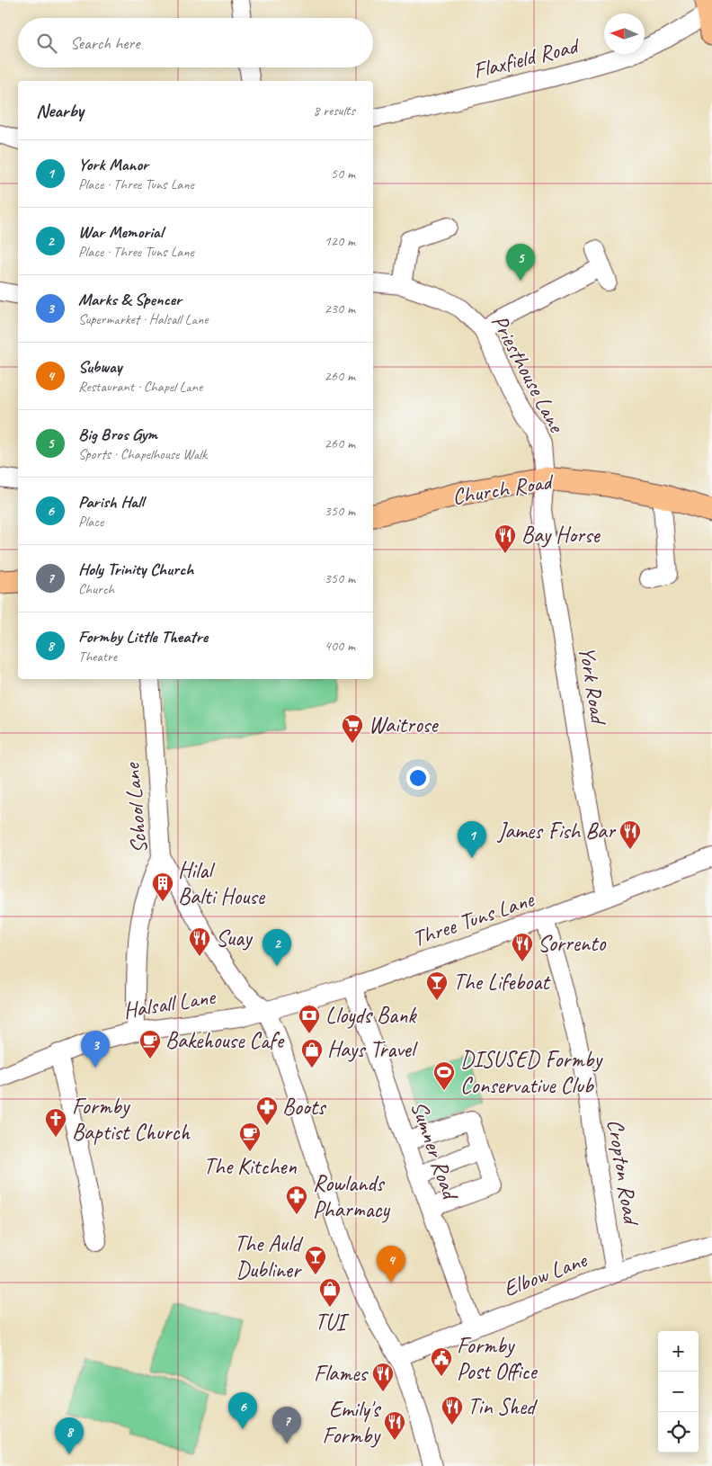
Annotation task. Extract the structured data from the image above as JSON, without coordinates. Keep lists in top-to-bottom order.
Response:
{
  "streets": {
    "main road": ["Church Road"],
    "street": [
      "Flaxfield Road",
      "Priesthouse Lane",
      "York Road",
      "School Lane",
      "Three Tuns Lane",
      "Halsall Lane",
      "Sumner Road",
      "Cropton Road",
      "Elbow Lane"
    ]
  },
  "crossings": [
    ["Priesthouse Lane", "Church Road"],
    ["Priesthouse Lane", "York Road"],
    ["Church Road", "York Road"],
    ["York Road", "Three Tuns Lane"],
    ["School Lane", "Three Tuns Lane"],
    ["Three Tuns Lane", "Halsall Lane"],
    ["Three Tuns Lane", "Sumner Road"],
    ["Three Tuns Lane", "Cropton Road"],
    ["Sumner Road", "Elbow Lane"],
    ["Cropton Road", "Elbow Lane"]
  ],
  "places": {
    "restaurant": [
      "Bay Horse",
      "James Fish Bar",
      "Suay",
      "Sorrento",
      "Flames",
      "Tin Shed",
      "Emily's Formby"
    ],
    "supermarket": ["Waitrose"],
    "building": ["Hilal Balti House"],
    "bar": ["The Lifeboat", "The Auld Dubliner"],
    "bank": ["Lloyds Bank"],
    "cafe": ["Bakehouse Cafe", "The Kitchen"],
    "shop": ["Hays Travel", "TUI"],
    "sports": ["DISUSED Formby Conservative Club"],
    "pharmacy": ["Boots", "Rowlands Pharmacy"],
    "church": ["Formby Baptist Church"],
    "public building": ["Formby Post Office"]
  },
  "north": "left",
  "page": {
    "search": "Search here",
    "heading": ["Nearby", "8 results"],
    "list": [
      {
        "mark": "1",
        "name": "York Manor",
        "note": "Place · Three Tuns Lane",
        "value": "50 m"
      },
      {
        "mark": "2",
        "name": "War Memorial",
        "note": "Place · Three Tuns Lane",
        "value": "120 m"
      },
      {
        "mark": "3",
        "name": "Marks & Spencer",
        "note": "Supermarket · Halsall Lane",
        "value": "230 m"
      },
      {
        "mark": "4",
        "name": "Subway",
        "note": "Restaurant · Chapel Lane",
        "value": "260 m"
      },
      {
        "mark": "5",
        "name": "Big Bros Gym",
        "note": "Sports · Chapelhouse Walk",
        "value": "260 m"
      },
      {
        "mark": "6",
        "name": "Parish Hall",
        "note": "Place",
        "value": "350 m"
      },
      {
        "mark": "7",
        "name": "Holy Trinity Church",
        "note": "Church",
        "value": "350 m"
      },
      {
        "mark": "8",
        "name": "Formby Little Theatre",
        "note": "Theatre",
        "value": "400 m"
      }
    ],
    "pins": [
      "5",
      "1",
      "2",
      "3",
      "4",
      "6",
      "7",
      "8"
    ],
    "map_buttons": ["+", "−"]
  }
}
